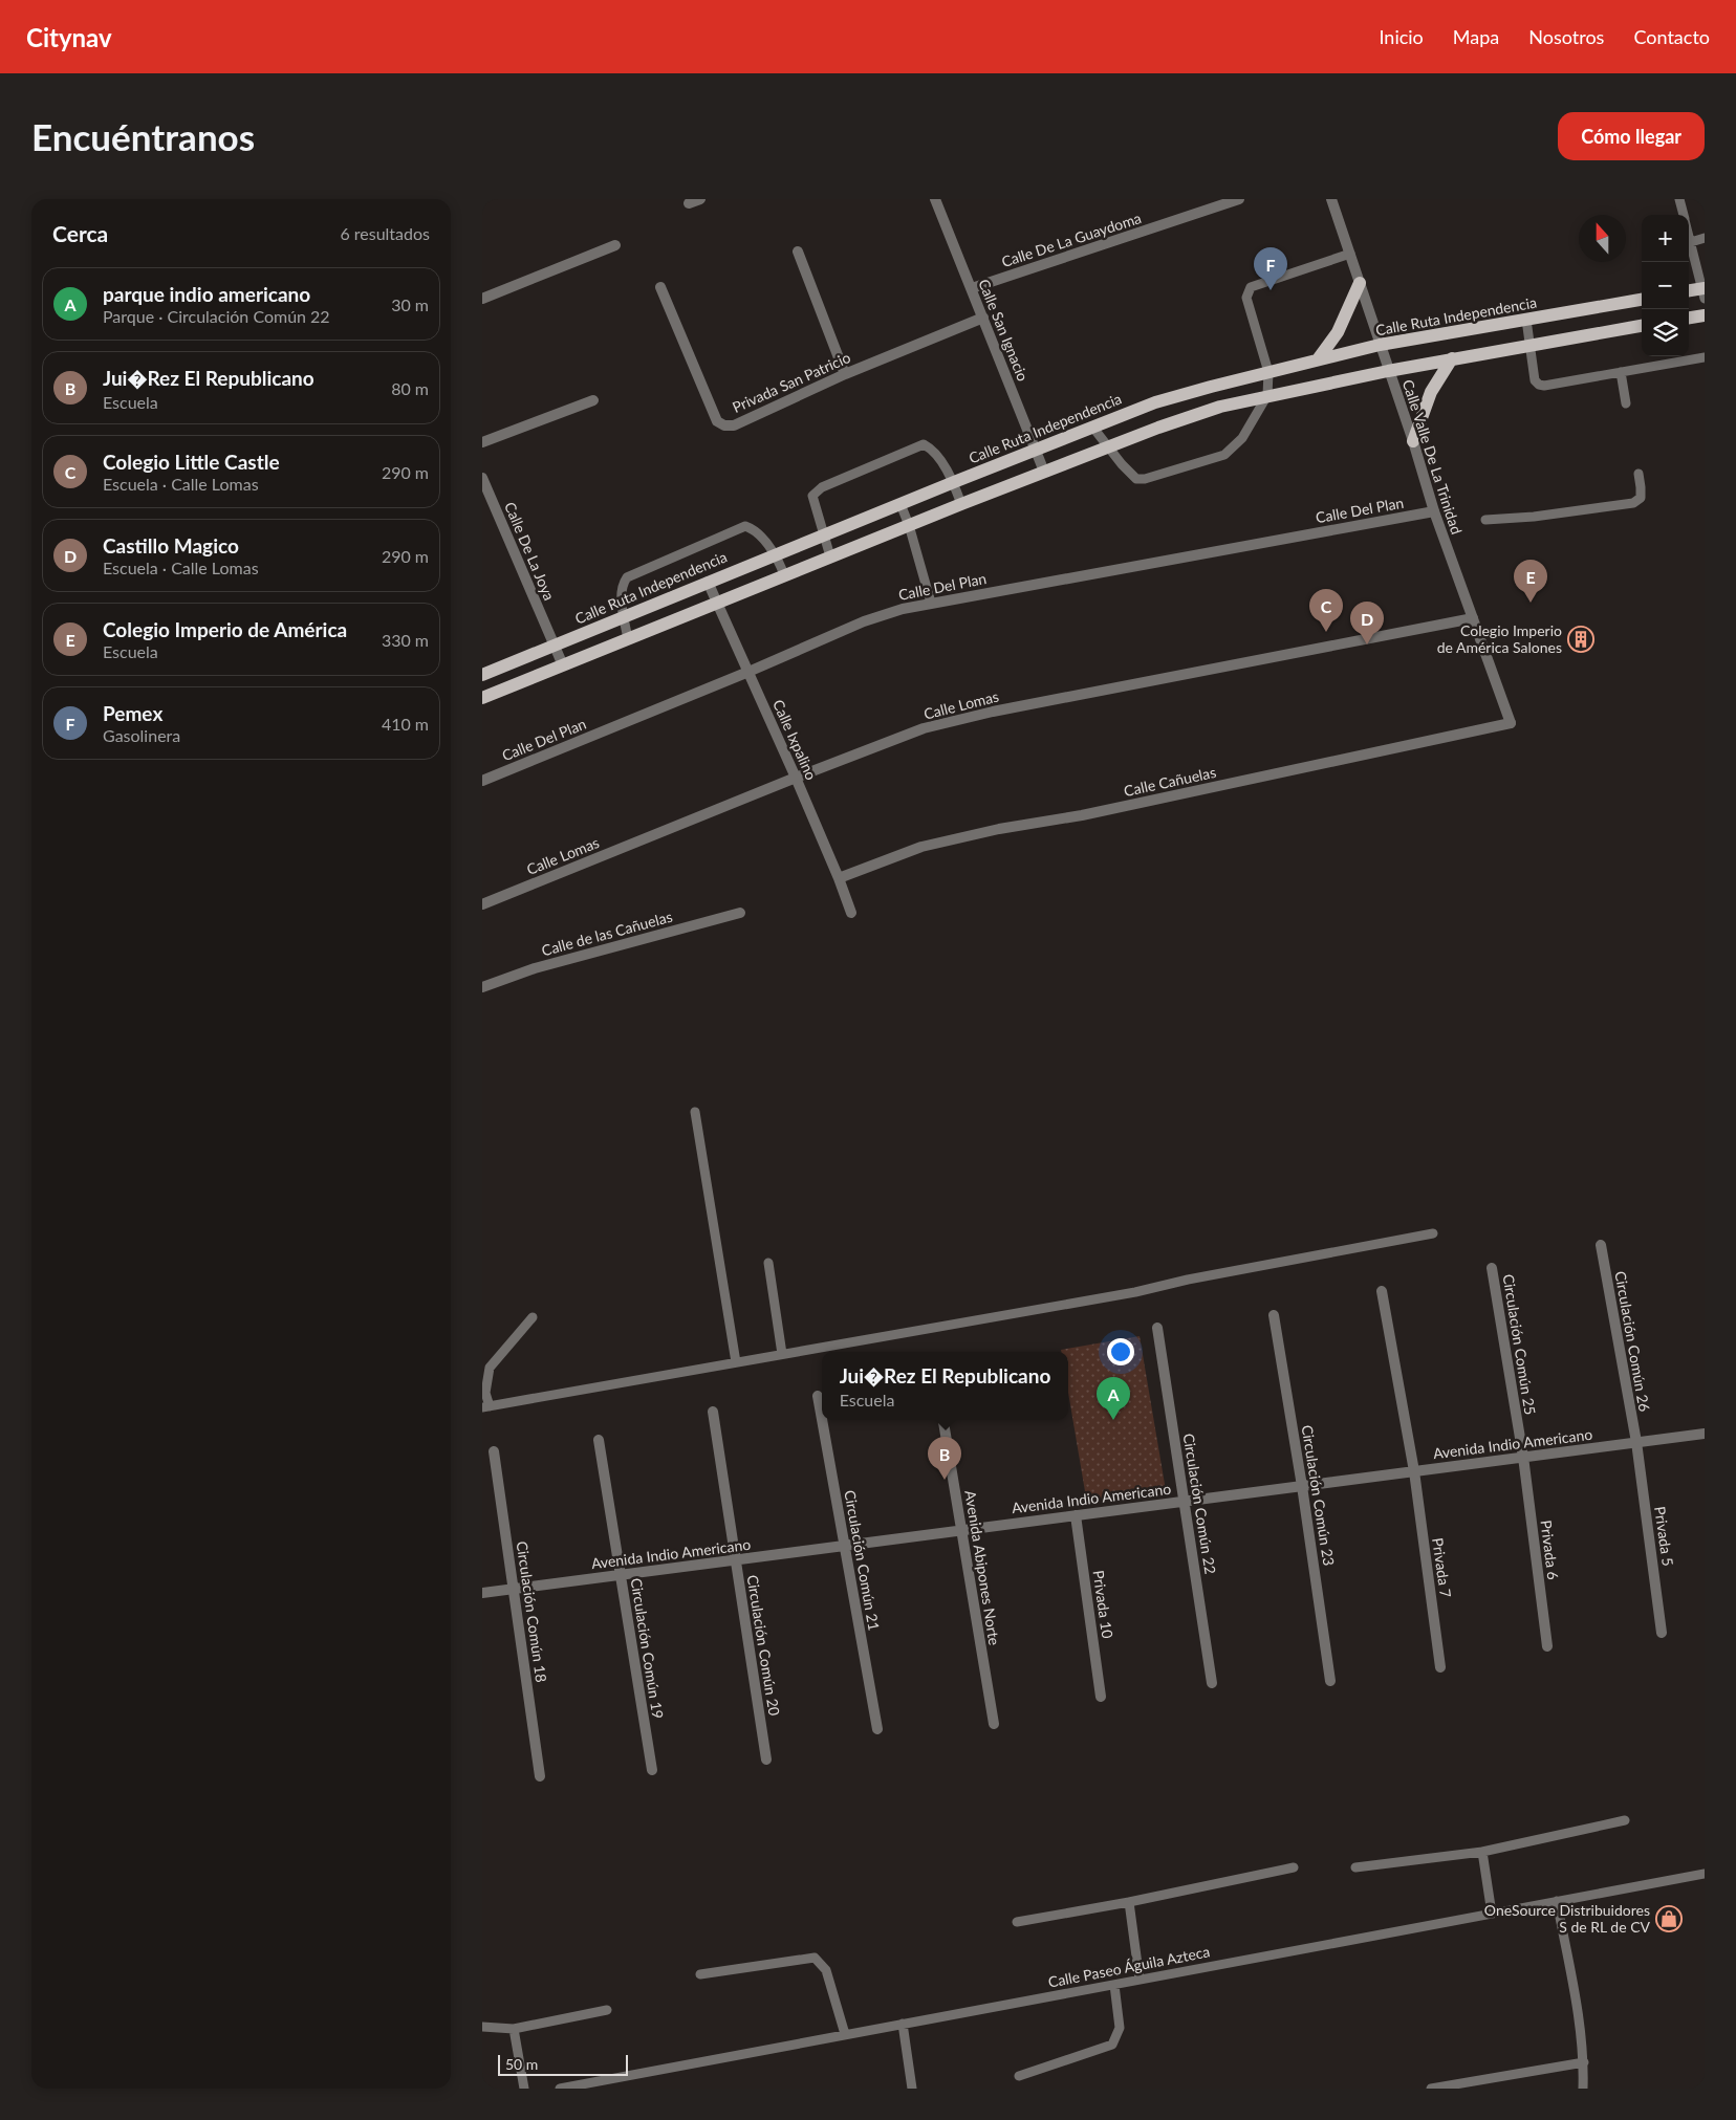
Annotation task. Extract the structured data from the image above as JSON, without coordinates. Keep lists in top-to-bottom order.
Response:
{
  "streets": {
    "main road": ["Calle Ruta Independencia"],
    "street": [
      "Calle De La Guaydoma",
      "Calle San Ignacio",
      "Privada San Patricio",
      "Calle Valle De La Trinidad",
      "Calle Del Plan",
      "Calle De La Joya",
      "Calle Lomas",
      "Calle Ixpalino",
      "Calle Cañuelas",
      "Calle de las Cañuelas",
      "Circulación Común 26",
      "Circulación Común 25",
      "Avenida Indio Americano",
      "Circulación Común 23",
      "Circulación Común 22",
      "Privada 5",
      "Privada 6",
      "Circulación Común 21",
      "Avenida Abipones Norte",
      "Privada 7",
      "Privada 10",
      "Circulación Común 18",
      "Circulación Común 20",
      "Circulación Común 19"
    ],
    "lane": ["Calle Paseo Águila Azteca"]
  },
  "crossings": [
    ["Calle De La Guaydoma", "Calle San Ignacio"],
    ["Calle Ruta Independencia", "Calle San Ignacio"],
    ["Calle Ruta Independencia", "Calle Valle De La Trinidad"],
    ["Calle Ruta Independencia", "Calle De La Joya"],
    ["Calle Ruta Independencia", "Calle Ixpalino"],
    ["Calle San Ignacio", "Privada San Patricio"],
    ["Calle Valle De La Trinidad", "Calle Del Plan"],
    ["Calle Valle De La Trinidad", "Calle Lomas"],
    ["Calle Valle De La Trinidad", "Calle Cañuelas"],
    ["Calle Del Plan", "Calle Ixpalino"],
    ["Calle Lomas", "Calle Ixpalino"],
    ["Calle Ixpalino", "Calle Cañuelas"],
    ["Circulación Común 26", "Avenida Indio Americano"],
    ["Circulación Común 26", "Privada 5"],
    ["Circulación Común 25", "Avenida Indio Americano"],
    ["Circulación Común 25", "Privada 6"],
    ["Avenida Indio Americano", "Circulación Común 23"],
    ["Avenida Indio Americano", "Circulación Común 22"],
    ["Avenida Indio Americano", "Privada 5"],
    ["Avenida Indio Americano", "Privada 6"],
    ["Avenida Indio Americano", "Circulación Común 21"],
    ["Avenida Indio Americano", "Avenida Abipones Norte"],
    ["Avenida Indio Americano", "Privada 7"],
    ["Avenida Indio Americano", "Privada 10"],
    ["Avenida Indio Americano", "Circulación Común 18"],
    ["Avenida Indio Americano", "Circulación Común 20"],
    ["Avenida Indio Americano", "Circulación Común 19"]
  ],
  "places": {
    "building": ["Colegio Imperio de América Salones"],
    "shop": ["OneSource Distribuidores S de RL de CV"]
  },
  "scale_bar": "50 m",
  "north": "top",
  "page": {
    "header": "Citynav",
    "nav": [
      "Inicio",
      "Mapa",
      "Nosotros",
      "Contacto"
    ],
    "buttons": "Cómo llegar",
    "title": "Encuéntranos",
    "heading": ["Cerca", "6 resultados"],
    "map_buttons": ["+", "−"],
    "pins": [
      "F",
      "E",
      "C",
      "D",
      "A",
      "B"
    ],
    "list": [
      {
        "mark": "A",
        "name": "parque indio americano",
        "note": "Parque · Circulación Común 22",
        "value": "30 m"
      },
      {
        "mark": "B",
        "name": "Jui�Rez El Republicano",
        "note": "Escuela",
        "value": "80 m"
      },
      {
        "mark": "C",
        "name": "Colegio Little Castle",
        "note": "Escuela · Calle Lomas",
        "value": "290 m"
      },
      {
        "mark": "D",
        "name": "Castillo Magico",
        "note": "Escuela · Calle Lomas",
        "value": "290 m"
      },
      {
        "mark": "E",
        "name": "Colegio Imperio de América",
        "note": "Escuela",
        "value": "330 m"
      },
      {
        "mark": "F",
        "name": "Pemex",
        "note": "Gasolinera",
        "value": "410 m"
      }
    ],
    "popup": ["Jui�Rez El Republicano", "Escuela"],
    "scale": "50 m"
  }
}
